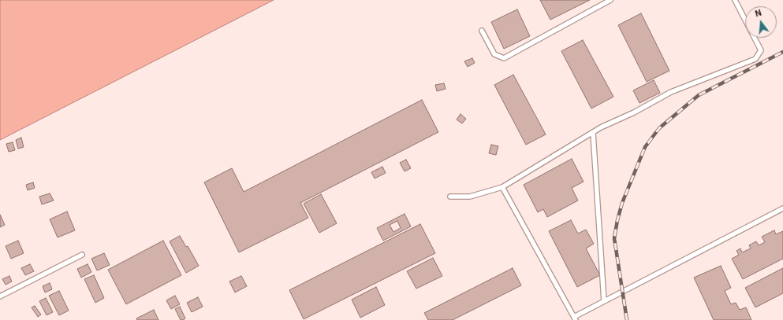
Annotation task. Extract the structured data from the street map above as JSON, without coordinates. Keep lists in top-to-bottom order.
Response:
{
  "north": "top"
}
